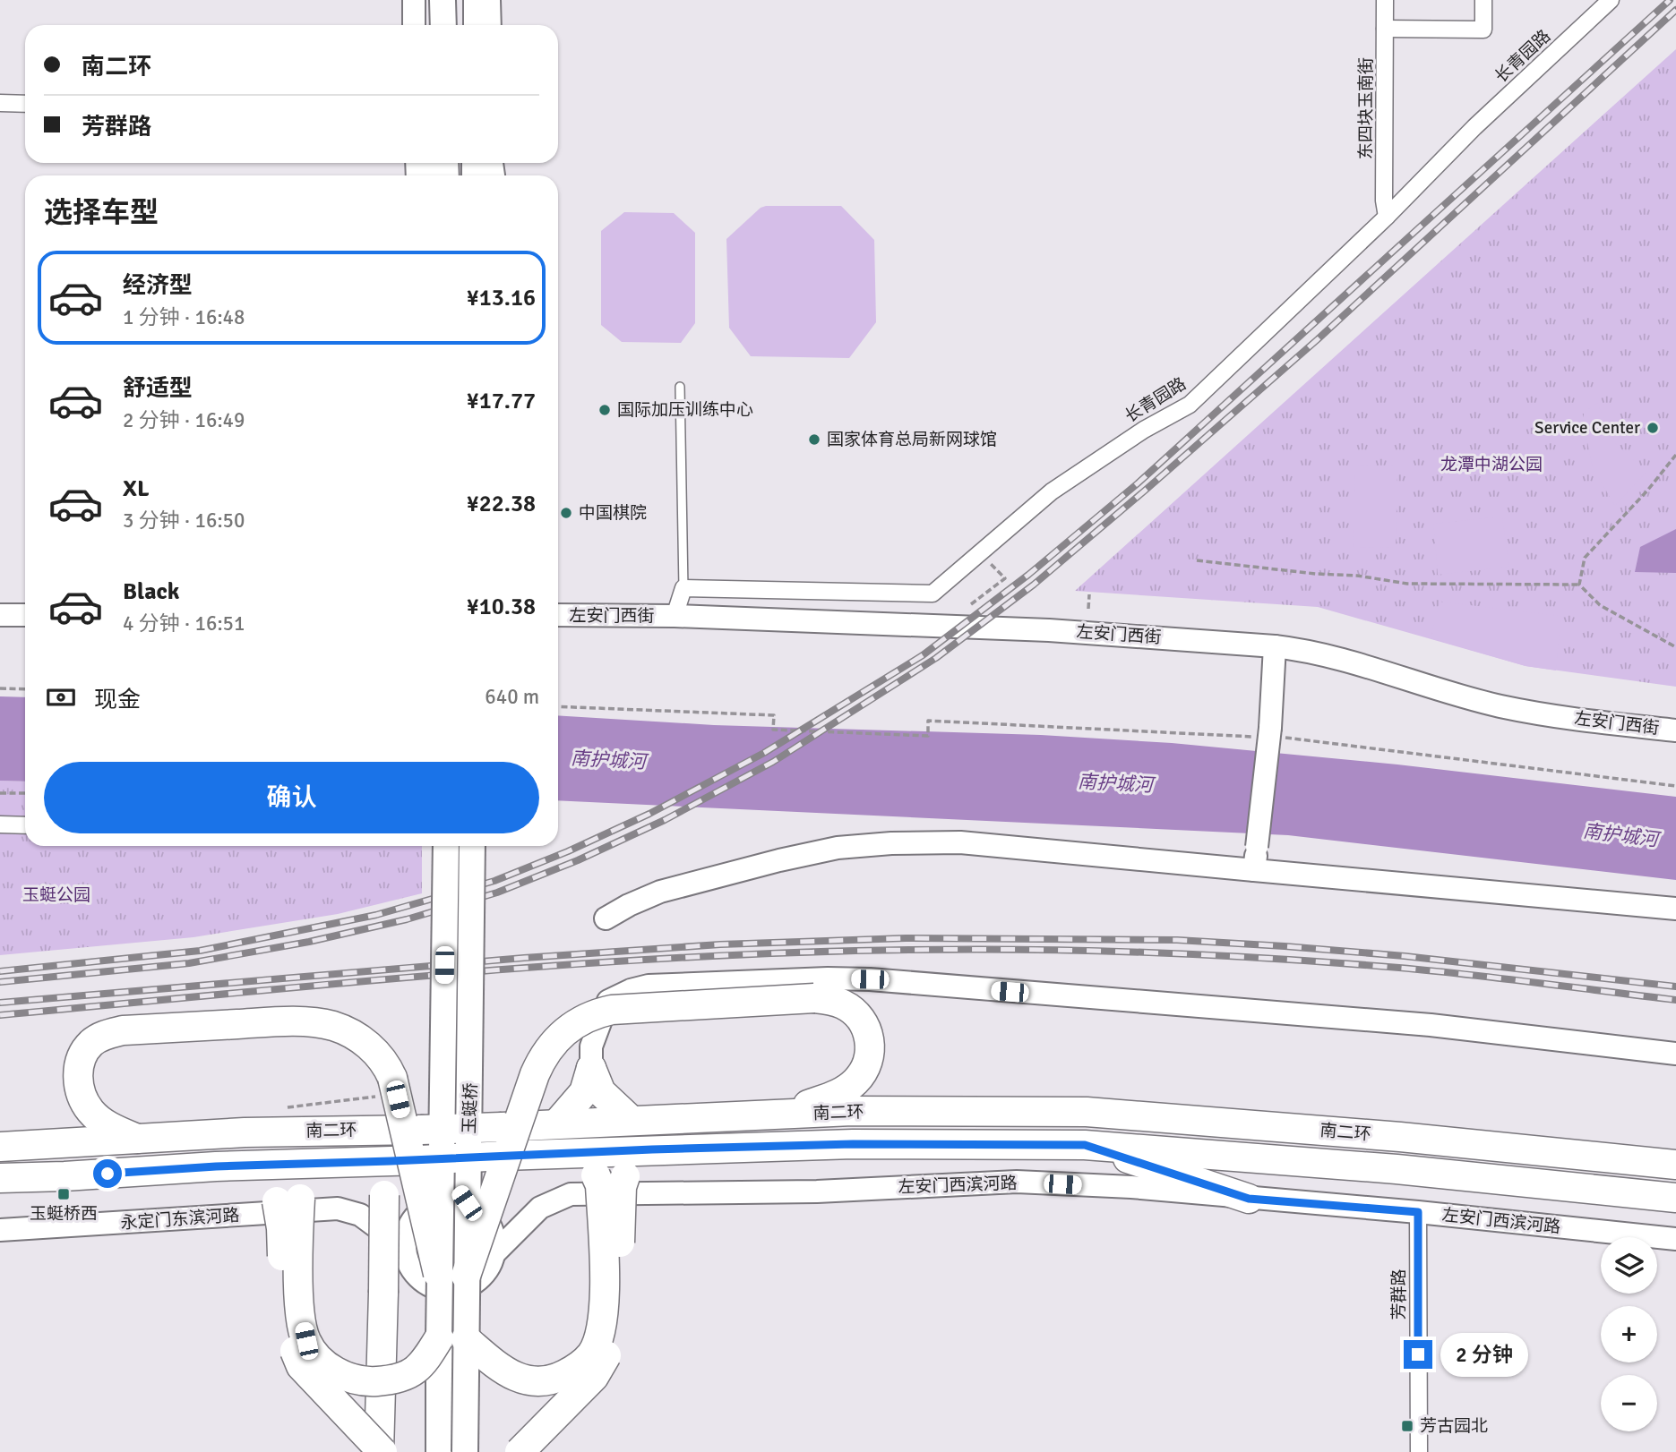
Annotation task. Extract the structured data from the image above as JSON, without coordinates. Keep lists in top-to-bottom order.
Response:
{
  "streets": {
    "highway": ["南二环"],
    "main road": ["玉蜓桥"],
    "street": [
      "长青园路",
      "东四块玉南街",
      "左安门西街",
      "左安门西滨河路",
      "永定门东滨河路",
      "芳群路"
    ]
  },
  "crossings": [
    ["长青园路", "东四块玉南街"],
    ["玉蜓桥", "左安门西滨河路"],
    ["玉蜓桥", "永定门东滨河路"],
    ["左安门西滨河路", "永定门东滨河路"],
    ["左安门西滨河路", "芳群路"]
  ],
  "water": ["南护城河"],
  "parks": ["龙潭中湖公园", "玉蜓公园"],
  "places": {
    "other": [
      "国际加压训练中心",
      "Service Center",
      "国家体育总局新网球馆",
      "中国棋院"
    ],
    "transit": ["玉蜓桥西", "芳古园北"]
  },
  "page": {
    "banner": ["南二环", "芳群路"],
    "heading": "选择车型",
    "list": [
      {
        "name": "经济型",
        "note": "1 分钟 · 16:48",
        "value": "¥13.16"
      },
      {
        "name": "舒适型",
        "note": "2 分钟 · 16:49",
        "value": "¥17.77"
      },
      {
        "name": "XL",
        "note": "3 分钟 · 16:50",
        "value": "¥22.38"
      },
      {
        "name": "Black",
        "note": "4 分钟 · 16:51",
        "value": "¥10.38"
      }
    ],
    "pay": ["现金", "640 m"],
    "buttons": "确认",
    "map_buttons": ["+", "−"],
    "bubble": "2 分钟"
  }
}
